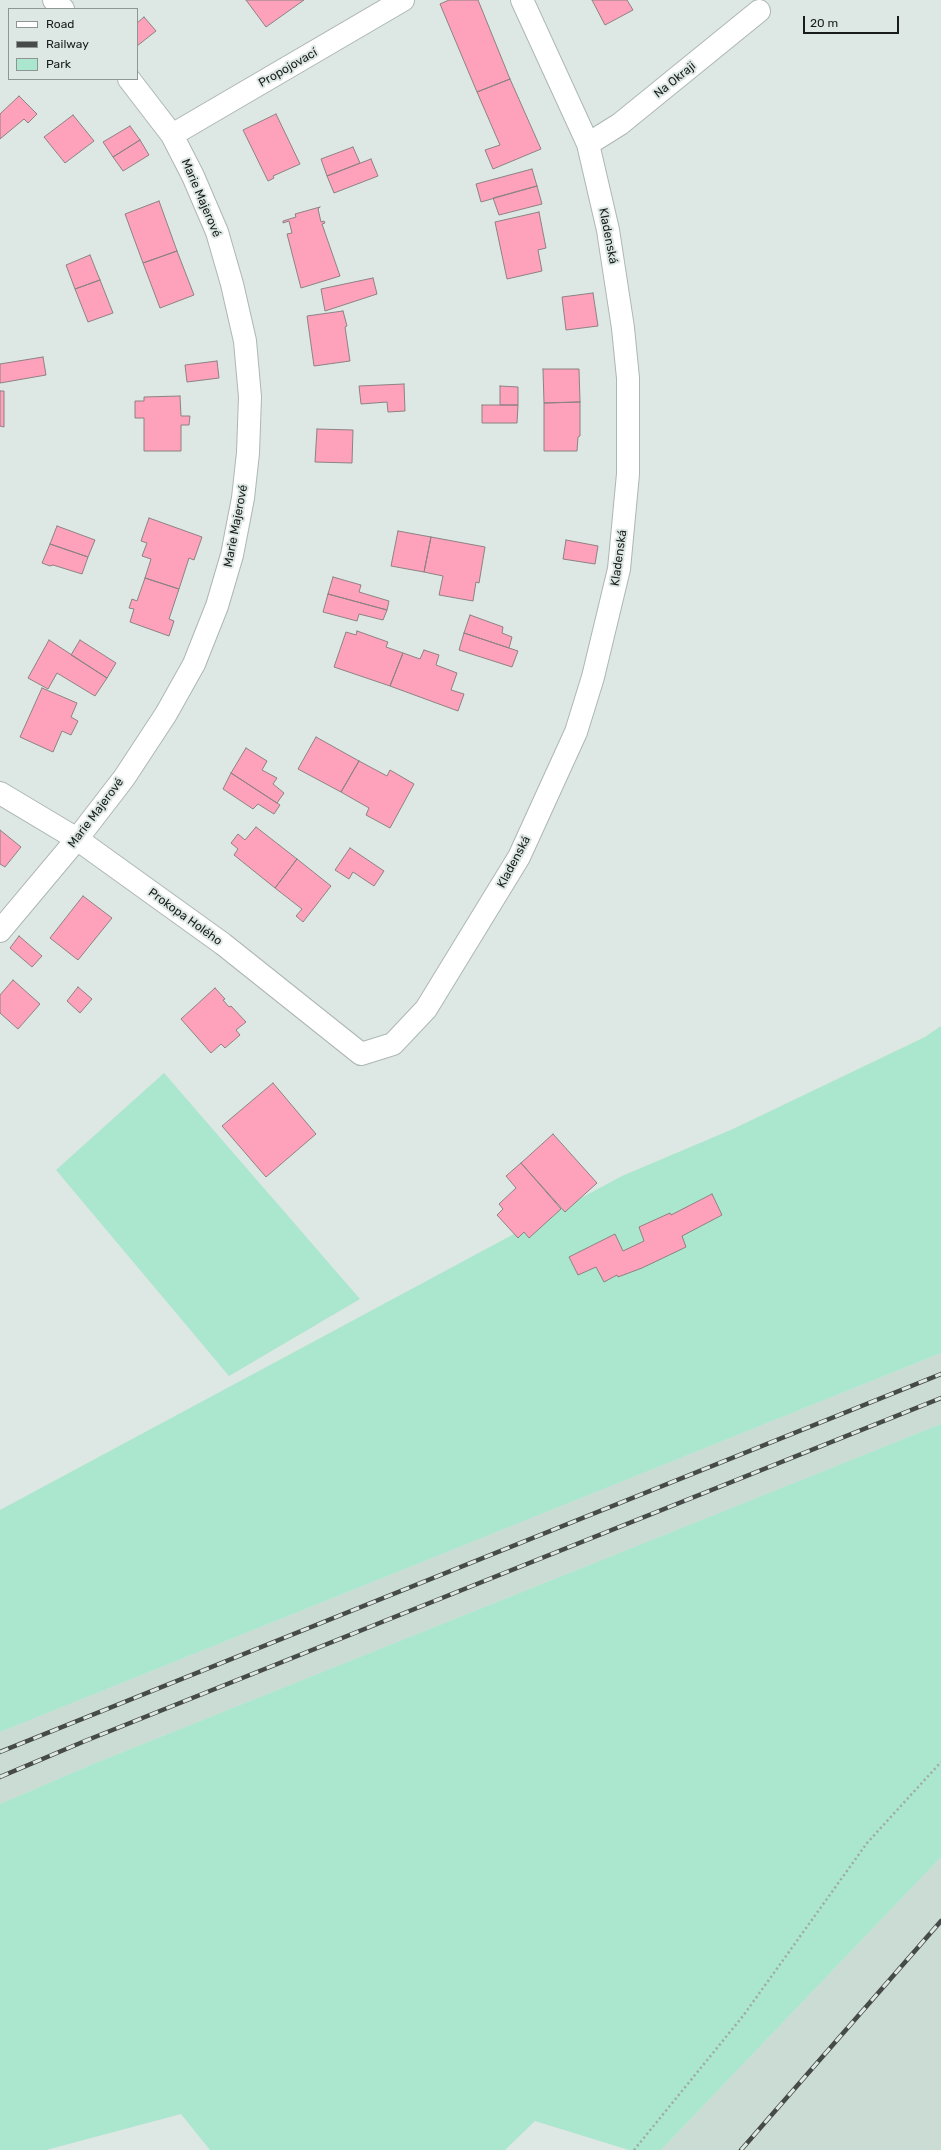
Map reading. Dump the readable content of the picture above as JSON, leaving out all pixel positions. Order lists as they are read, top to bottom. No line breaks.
{"streets":{"street":["Propojovací","Na Okraji","Marie Majerové","Kladenská","Prokopa Holého"]},"crossings":[["Propojovací","Marie Majerové"],["Na Okraji","Kladenská"],["Marie Majerové","Prokopa Holého"],["Kladenská","Prokopa Holého"]],"legend":["Road","Railway","Park"],"scale_bar":"20 m"}
